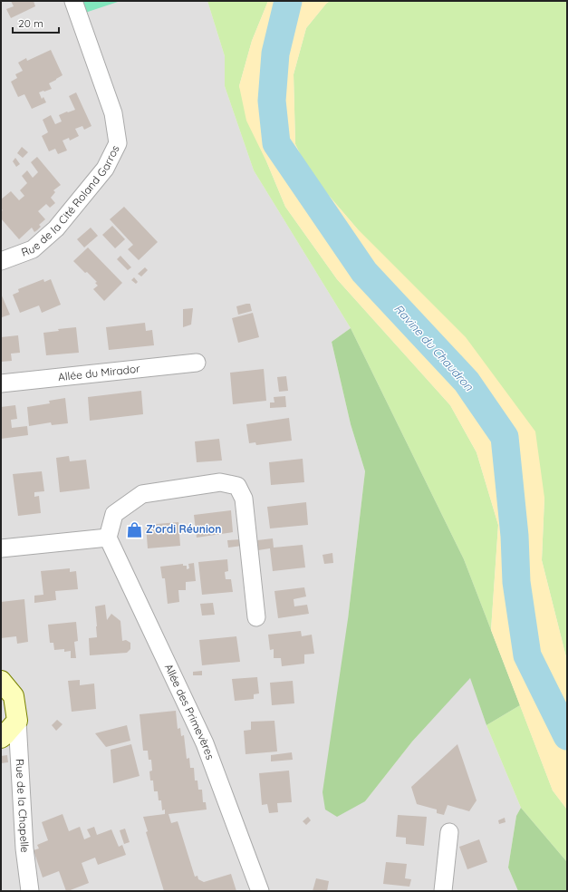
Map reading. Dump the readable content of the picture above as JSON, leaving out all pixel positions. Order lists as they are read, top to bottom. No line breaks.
{"streets":{"street":["Rue de la Cité Roland Garros","Allée du Mirador","Allée des Primevères","Rue de la Chapelle"]},"water":["Ravine du Chaudron"],"places":{"shop":["Z'ordi Réunion"]},"scale_bar":"20 m"}
